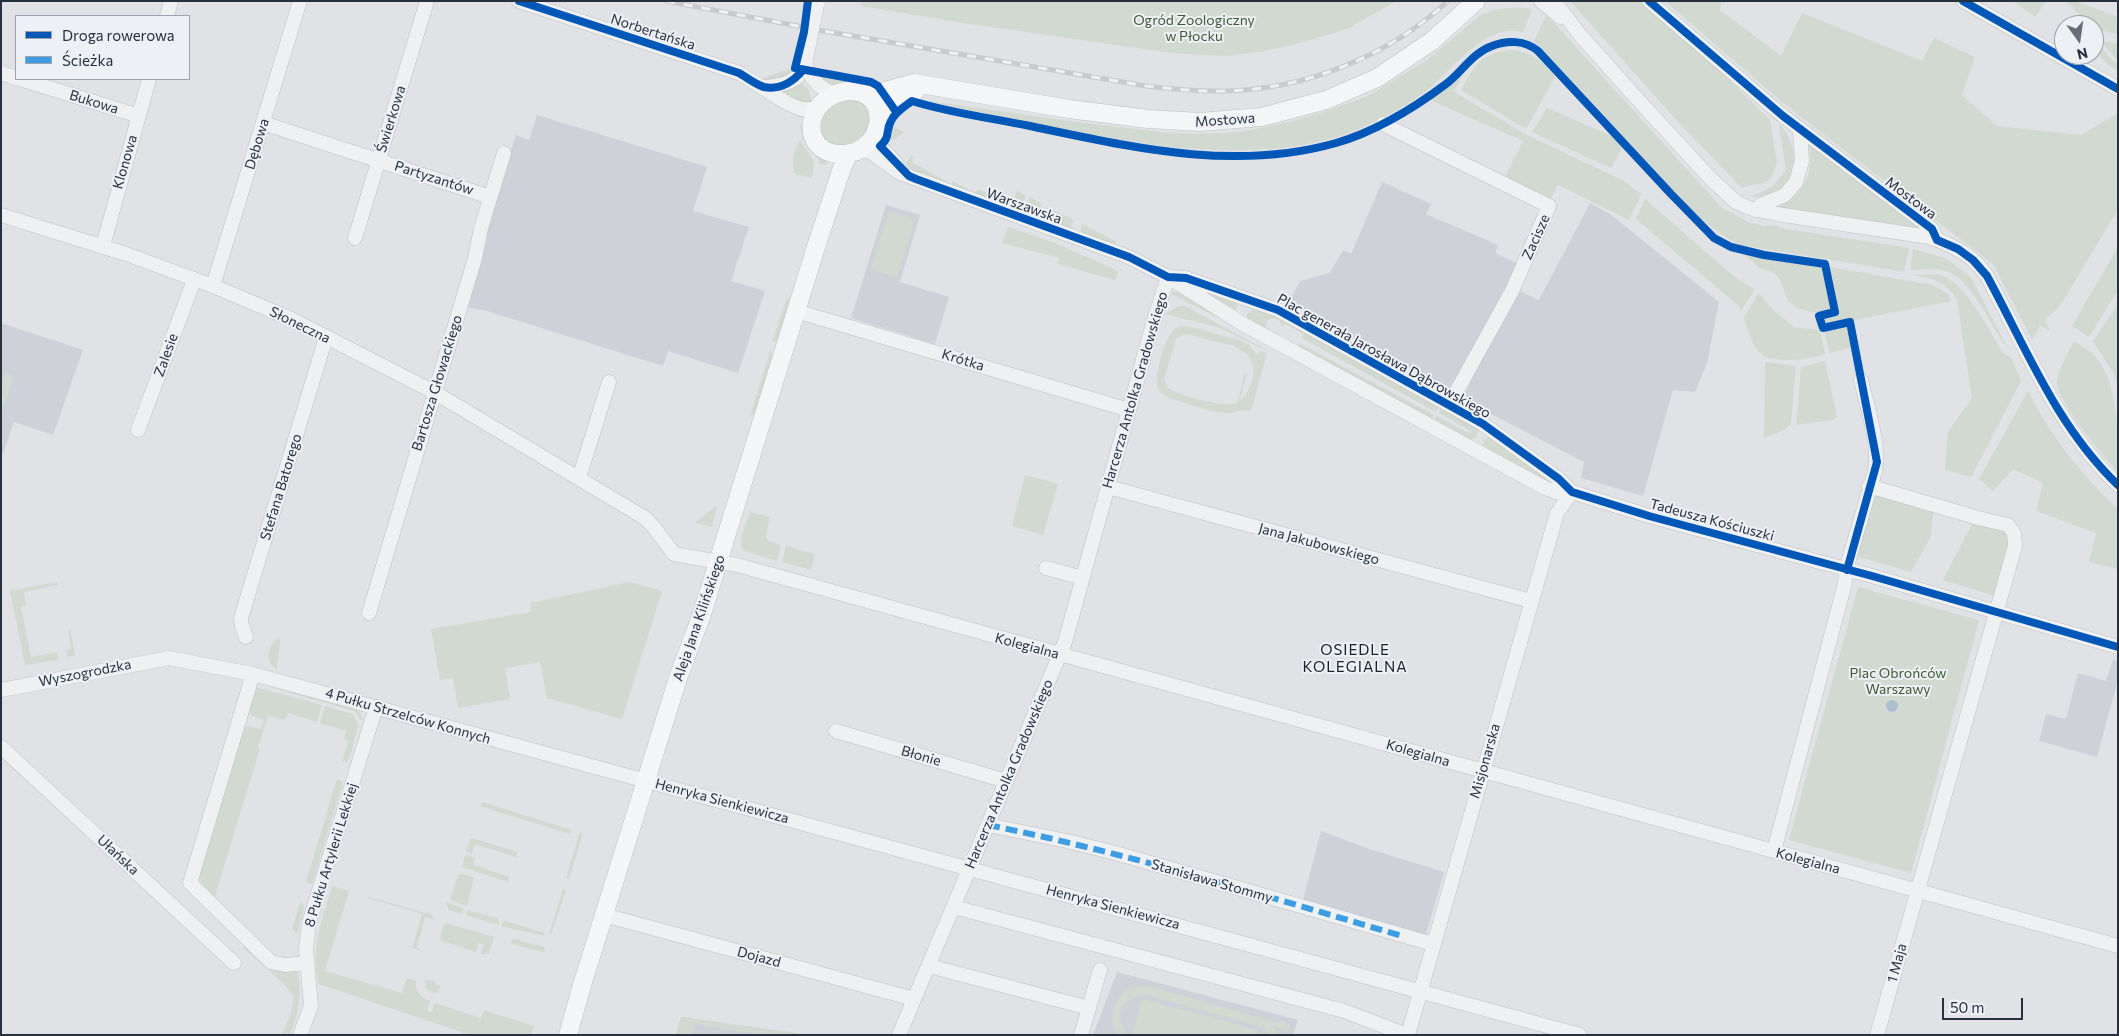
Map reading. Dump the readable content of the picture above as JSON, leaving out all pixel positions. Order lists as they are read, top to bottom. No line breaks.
{"streets":{"main road":["Mostowa","Aleja Jana Kilińskiego"],"street":["Norbertańska","Bukowa","Świerkowa","Dębowa","Klonowa","Partyzantów","Warszawska","Zacisze","Słoneczna","Zalesie","Plac generała Jarosława Dąbrowskiego","Krótka","Bartosza Głowackiego","Harcerza Antolka Gradowskiego","Stefana Batorego","Tadeusza Kościuszki","Jana Jakubowskiego","Kolegialna","Wyszogrodzka","4 Pułku Strzelców Konnych","Błonie","Misjonarska","Henryka Sienkiewicza","Ułańska","8 Pułku Artylerii Lekkiej","Stanisława Stommy","Dojazd","1 Maja"]},"crossings":[["Bukowa","Klonowa"],["Świerkowa","Partyzantów"],["Mostowa","Warszawska"],["Mostowa","Aleja Jana Kilińskiego"],["Dębowa","Partyzantów"],["Dębowa","Słoneczna"],["Klonowa","Słoneczna"],["Partyzantów","Bartosza Głowackiego"],["Warszawska","Plac generała Jarosława Dąbrowskiego"],["Warszawska","Harcerza Antolka Gradowskiego"],["Warszawska","Aleja Jana Kilińskiego"],["Zacisze","Plac generała Jarosława Dąbrowskiego"],["Słoneczna","Zalesie"],["Słoneczna","Bartosza Głowackiego"],["Słoneczna","Stefana Batorego"],["Słoneczna","Aleja Jana Kilińskiego"],["Słoneczna","Kolegialna"],["Plac generała Jarosława Dąbrowskiego","Harcerza Antolka Gradowskiego"],["Plac generała Jarosława Dąbrowskiego","Tadeusza Kościuszki"],["Plac generała Jarosława Dąbrowskiego","Misjonarska"],["Krótka","Harcerza Antolka Gradowskiego"],["Krótka","Aleja Jana Kilińskiego"],["Harcerza Antolka Gradowskiego","Jana Jakubowskiego"],["Harcerza Antolka Gradowskiego","Kolegialna"],["Harcerza Antolka Gradowskiego","Błonie"],["Harcerza Antolka Gradowskiego","Henryka Sienkiewicza"],["Harcerza Antolka Gradowskiego","Stanisława Stommy"],["Harcerza Antolka Gradowskiego","Dojazd"],["Tadeusza Kościuszki","Misjonarska"],["Jana Jakubowskiego","Misjonarska"],["Aleja Jana Kilińskiego","Kolegialna"],["Aleja Jana Kilińskiego","4 Pułku Strzelców Konnych"],["Aleja Jana Kilińskiego","Henryka Sienkiewicza"],["Aleja Jana Kilińskiego","Dojazd"],["Kolegialna","Misjonarska"],["Kolegialna","1 Maja"],["Wyszogrodzka","4 Pułku Strzelców Konnych"],["4 Pułku Strzelców Konnych","Henryka Sienkiewicza"],["4 Pułku Strzelców Konnych","8 Pułku Artylerii Lekkiej"],["Misjonarska","Henryka Sienkiewicza"],["Misjonarska","Stanisława Stommy"]],"districts":["OSIEDLE KOLEGIALNA"],"parks":["Ogród Zoologiczny w Płocku","Plac Obrońców Warszawy"],"legend":["Droga rowerowa","Ścieżka"],"scale_bar":"50 m","north":"bottom"}
